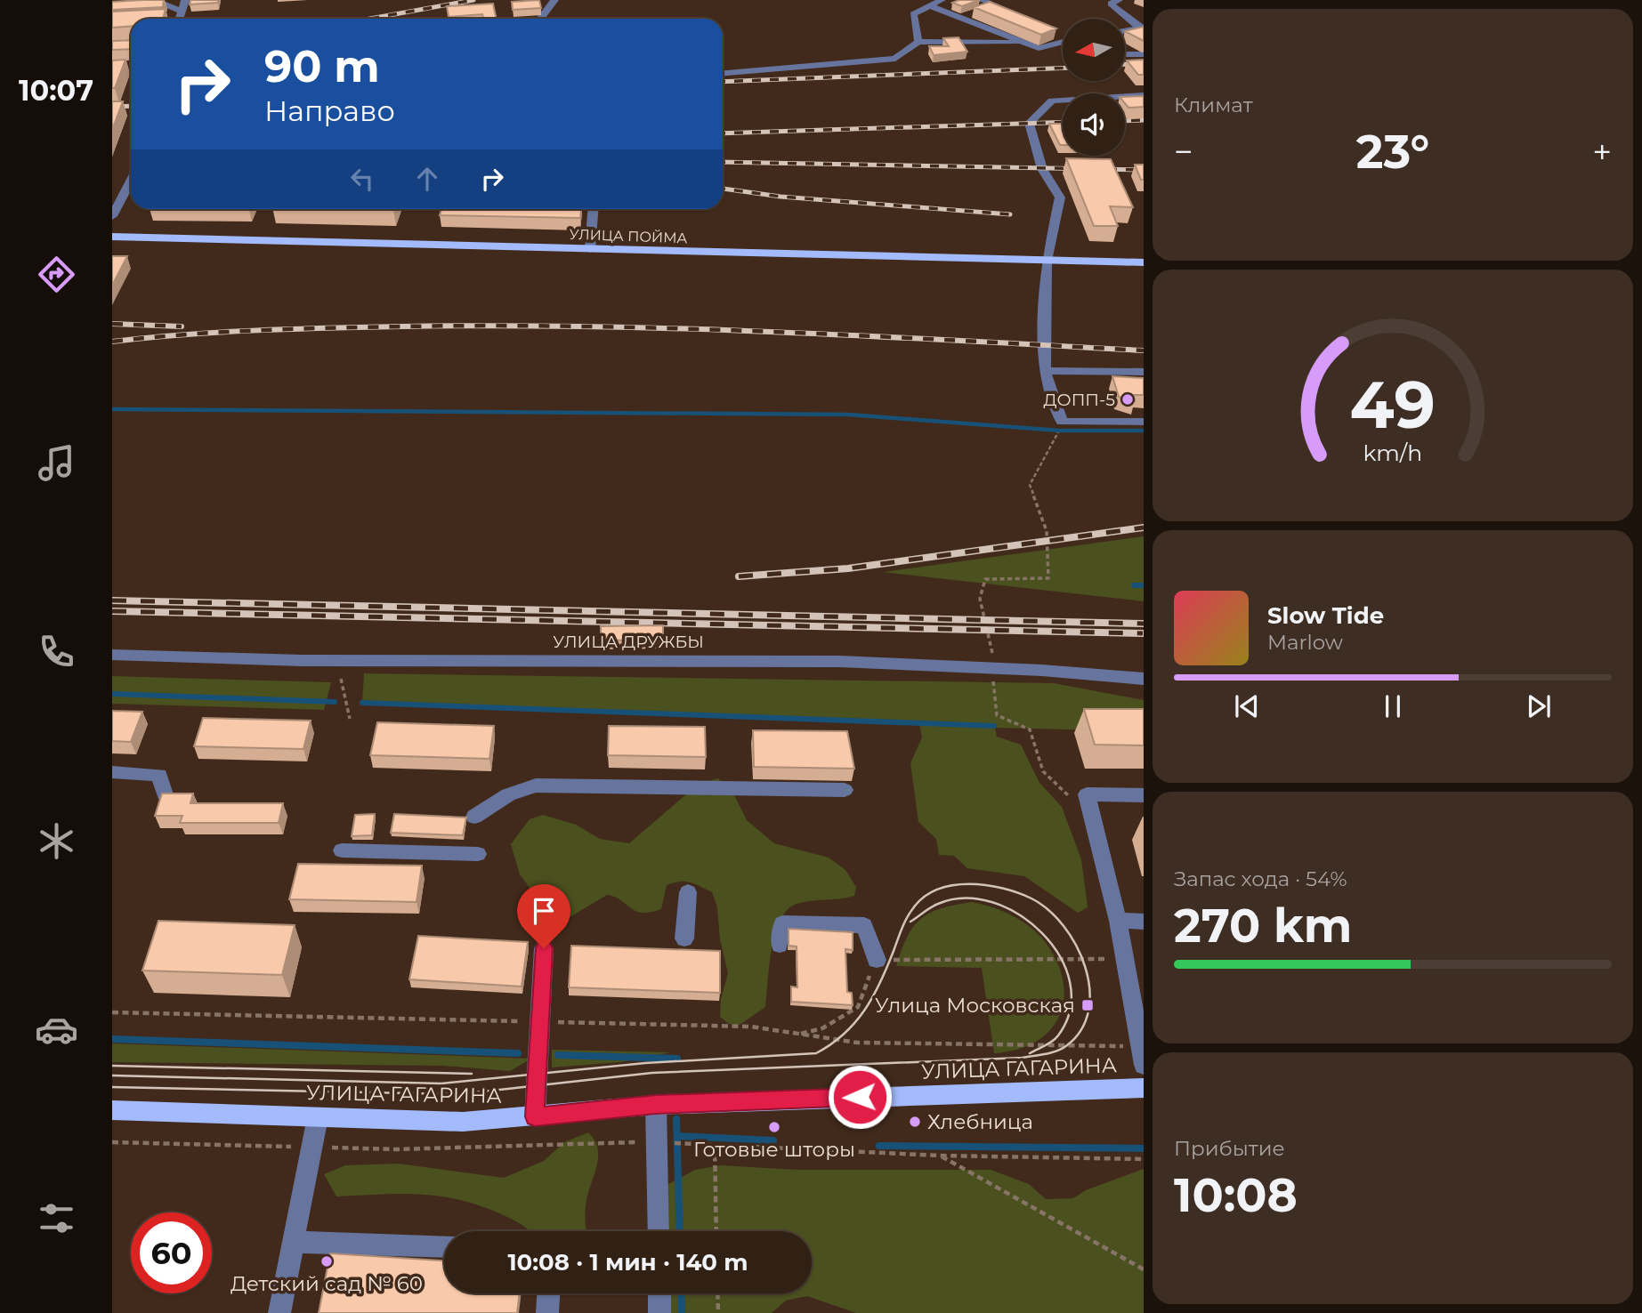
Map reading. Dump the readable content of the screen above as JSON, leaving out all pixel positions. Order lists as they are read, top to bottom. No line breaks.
{"streets":{"main road":["УЛИЦА ПОЙМА","УЛИЦА ГАГАРИНА"],"street":["УЛИЦА ДРУЖБЫ"]},"places":{"other":["ДОПП-5","Хлебница","Готовые шторы","Детский сад № 60"],"transit":["Улица Московская"]},"north":"left","page":{"tabs":"10:07","tile":["Климат",["Запас хода · 54%","270 km"],["Прибытие","10:08"]],"turn":["90 m","Направо"],"heat":["−","23°","+"],"song":["Slow Tide","Marlow"],"limit":"60","trip":"10:08 · 1 мин · 140 m","gauge":["49","km/h"]}}
